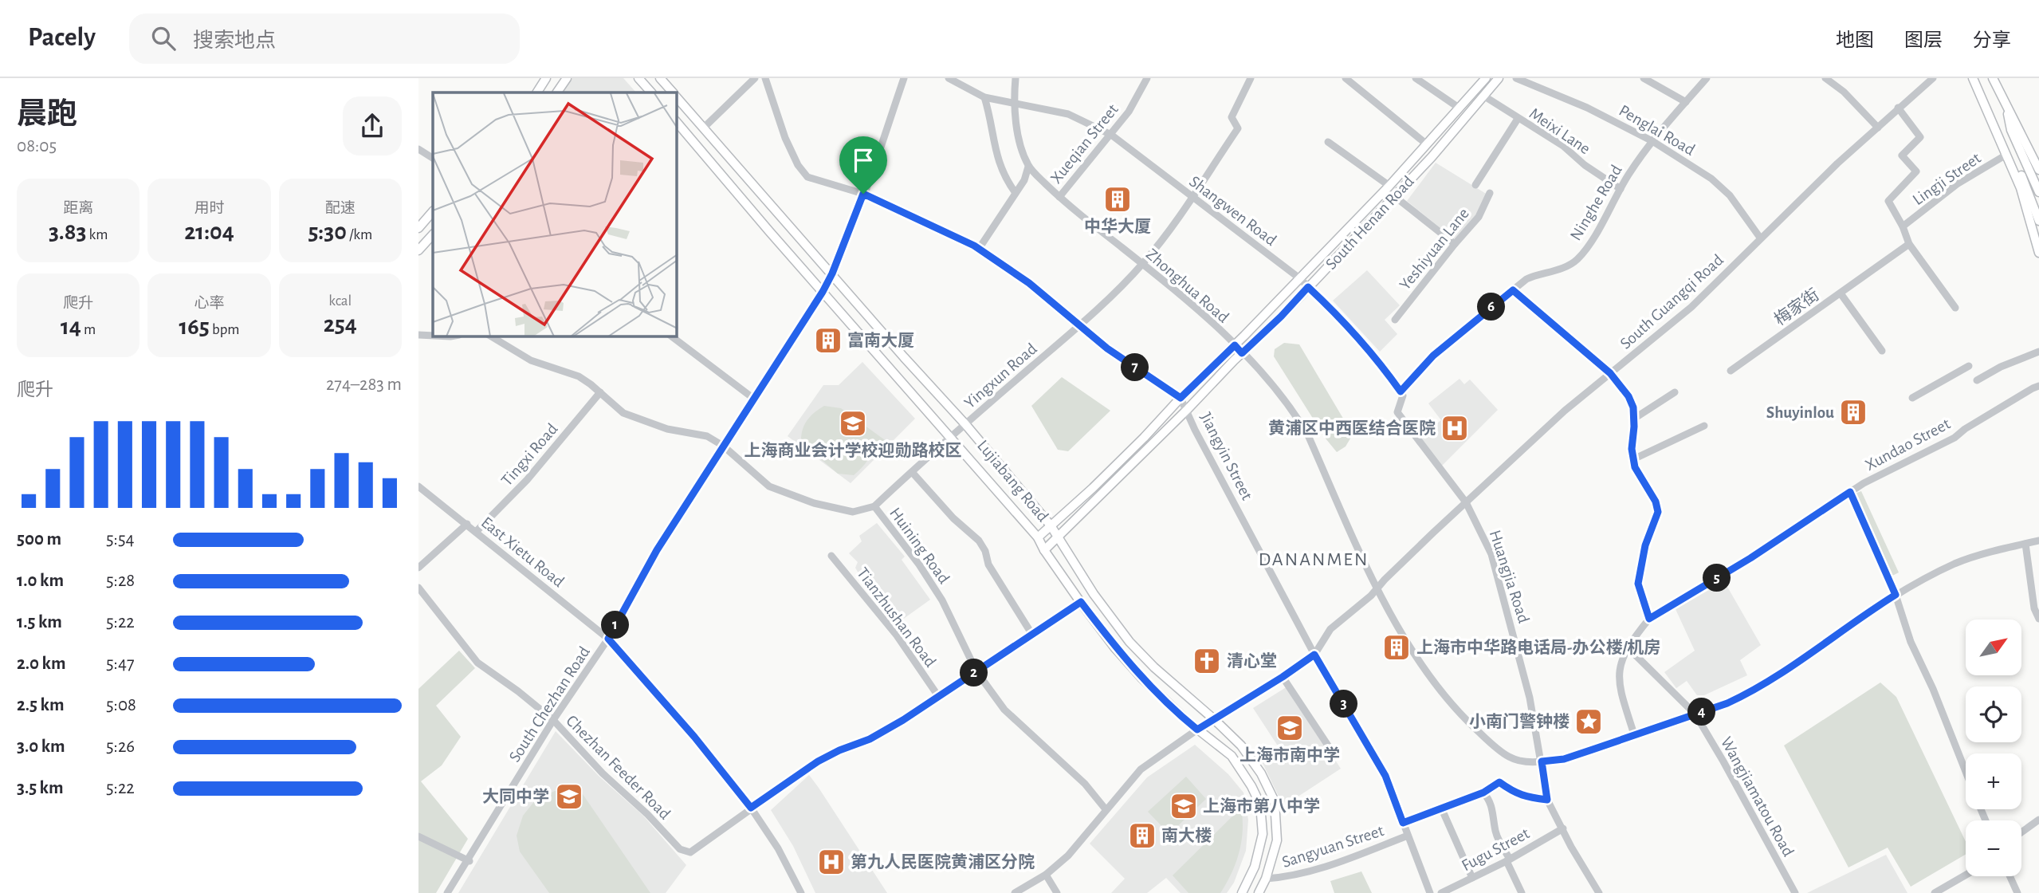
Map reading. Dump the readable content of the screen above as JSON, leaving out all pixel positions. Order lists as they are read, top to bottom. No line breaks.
{"streets":{"main road":["South Henan Road","Lujiabang Road"],"street":["Penglai Road","Meixi Lane","Xueqian Street","Lingji Street","Ninghe Road","Shangwen Road","Yeshiyuan Lane","Zhonghua Road","South Guangqi Road","梅家街","Yingxun Road","Xundao Street","Tingxi Road","Jiangyin Street","Huining Road","East Xietu Road","Huangjia Road","Tianzhushan Road","South Chezhan Road","Chezhan Feeder Road","Wangjiamatou Road","Sangyuan Street","Fugu Street"]},"crossings":[["Penglai Road","Ninghe Road"],["Penglai Road","South Guangqi Road"],["Meixi Lane","Ninghe Road"],["Meixi Lane","South Henan Road"],["Xueqian Street","Shangwen Road"],["Xueqian Street","Zhonghua Road"],["Ninghe Road","Shangwen Road"],["Ninghe Road","Huangjia Road"],["Shangwen Road","South Henan Road"],["Shangwen Road","Zhonghua Road"],["Shangwen Road","Yingxun Road"],["Shangwen Road","Huangjia Road"],["South Henan Road","Zhonghua Road"],["South Henan Road","Jiangyin Street"],["South Henan Road","Lujiabang Road"],["Zhonghua Road","South Guangqi Road"],["Zhonghua Road","Yingxun Road"],["Zhonghua Road","Huangjia Road"],["Zhonghua Road","Wangjiamatou Road"],["South Guangqi Road","Jiangyin Street"],["South Guangqi Road","Huangjia Road"],["Yingxun Road","Jiangyin Street"],["Yingxun Road","Lujiabang Road"],["Yingxun Road","Huining Road"],["Tingxi Road","Huining Road"],["Tingxi Road","East Xietu Road"],["Jiangyin Street","South Chezhan Road"],["Jiangyin Street","Sangyuan Street"],["Lujiabang Road","South Chezhan Road"],["Lujiabang Road","Sangyuan Street"],["Huining Road","South Chezhan Road"],["East Xietu Road","South Chezhan Road"],["East Xietu Road","Chezhan Feeder Road"],["South Chezhan Road","Chezhan Feeder Road"]],"districts":["DANANMEN"],"places":{"building":["中华大厦","富南大厦","Shuyinlou","上海市中华路电话局-办公楼/机房","南大楼"],"school or university":["上海商业会计学校迎勋路校区","上海市南中学","大同中学","上海市第八中学"],"hospital":["黄浦区中西医结合医院","第九人民医院黄浦区分院"],"church":["清心堂"],"place":["小南门警钟楼"]},"north":"top right","page":{"header":"Pacely","search":"搜索地点","nav":["地图","图层","分享"],"heading":["晨跑","08:05"],"stats":[["距离","3.83 km"],["用时","21:04"],["配速","5:30 /km"],["爬升","14 m"],["心率","165 bpm"],["kcal","254"]],"pins":["6","7","5","1","2","3","4"],"chart":["爬升","274–283 m"],"list":[{"name":"500 m","note":"5:54"},{"name":"1.0 km","note":"5:28"},{"name":"1.5 km","note":"5:22"},{"name":"2.0 km","note":"5:47"},{"name":"2.5 km","note":"5:08"},{"name":"3.0 km","note":"5:26"},{"name":"3.5 km","note":"5:22"}],"map_buttons":["+","−"]}}
